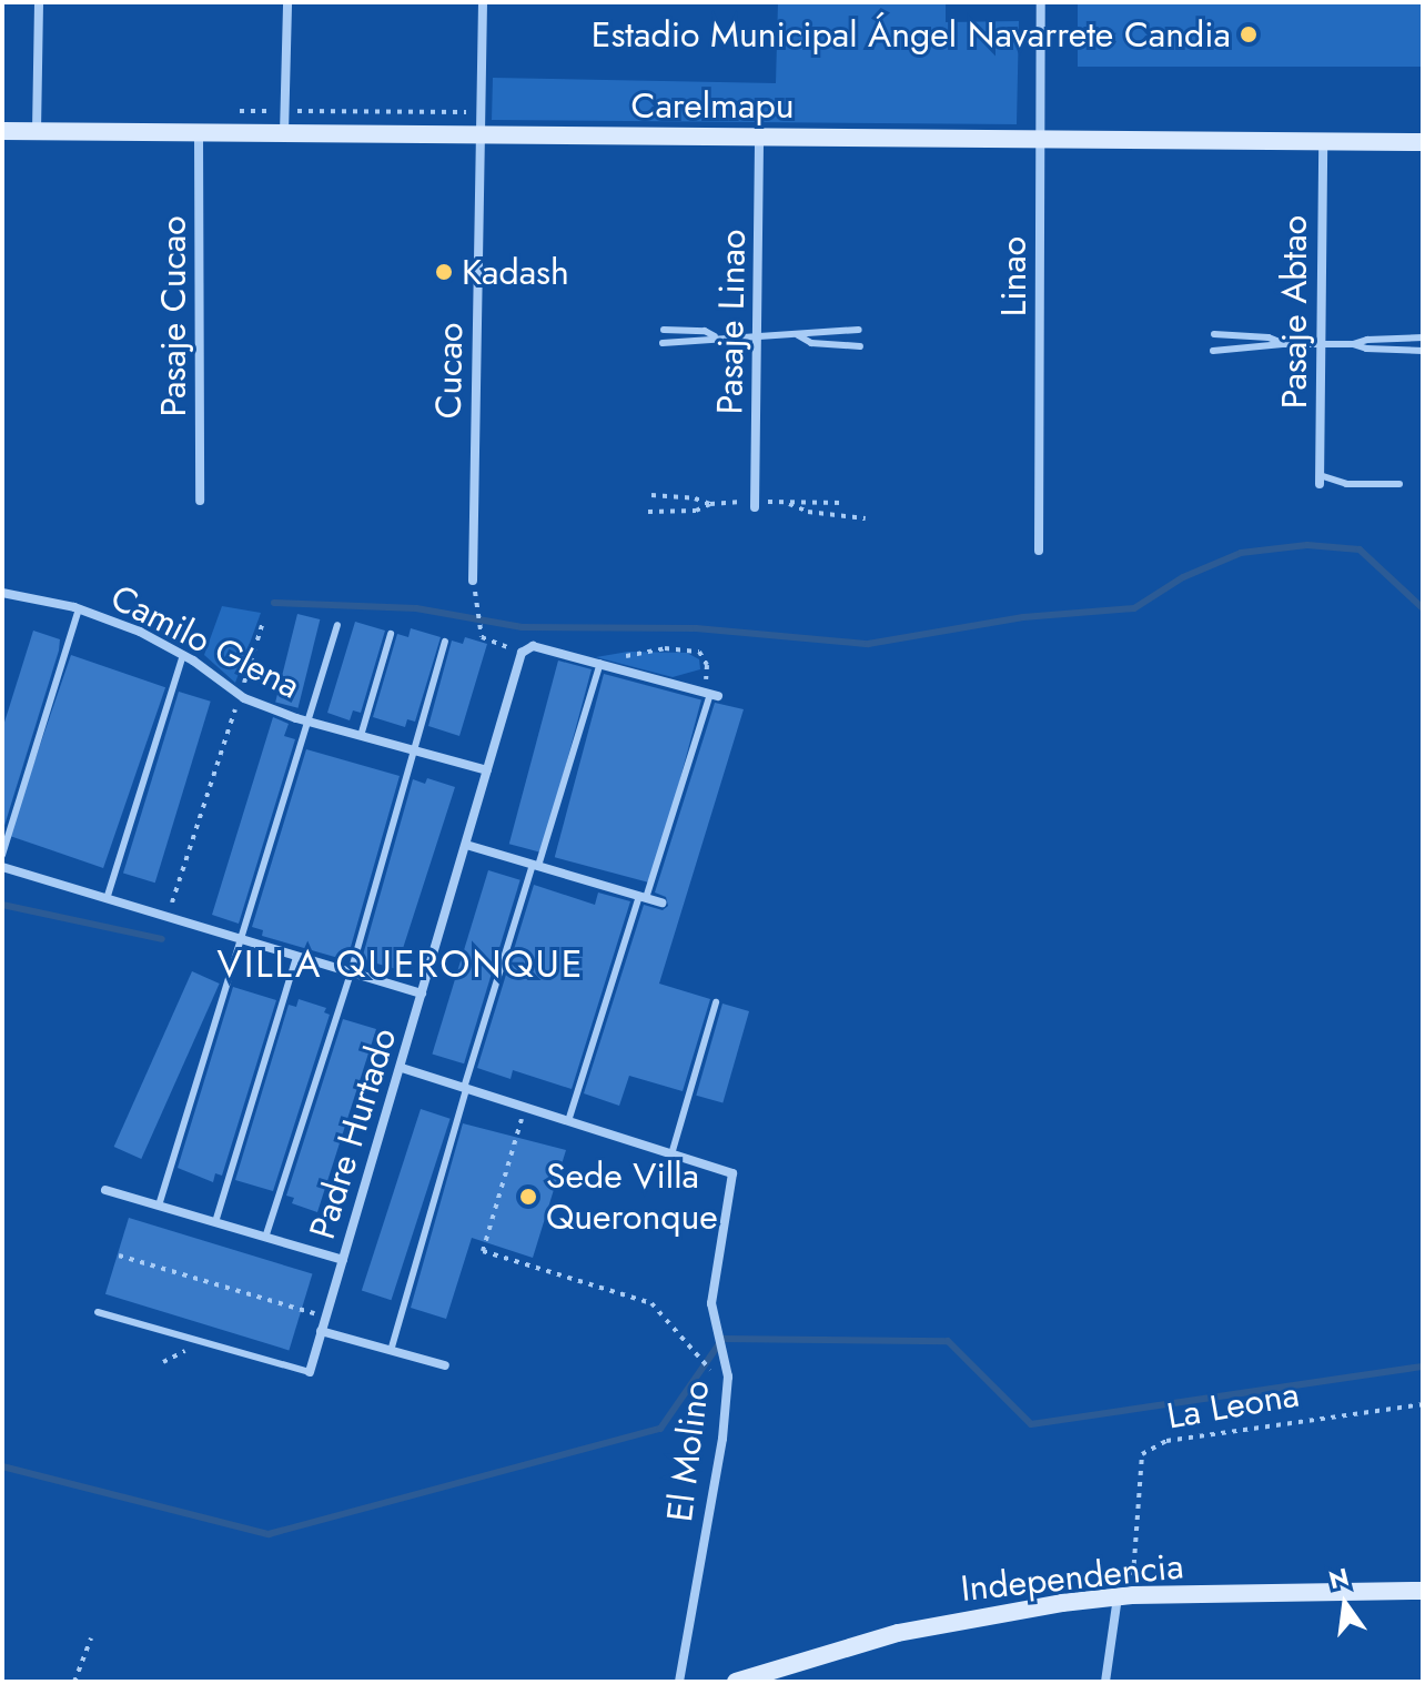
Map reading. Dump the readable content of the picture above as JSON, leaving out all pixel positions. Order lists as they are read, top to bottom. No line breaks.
{"streets":{"street":["Carelmapu","Linao","Pasaje Abtao","Pasaje Cucao","Pasaje Linao","Cucao","Camilo Glena","Padre Hurtado","El Molino","Independencia"],"path":["La Leona"]},"crossings":[["Carelmapu","Linao"],["Carelmapu","Pasaje Abtao"],["Carelmapu","Pasaje Cucao"],["Carelmapu","Pasaje Linao"],["Carelmapu","Cucao"],["Camilo Glena","Padre Hurtado"],["La Leona","Independencia"]],"districts":["VILLA QUERONQUE"],"places":["Estadio Municipal Ángel Navarrete Candia","Kadash","Sede Villa Queronque"],"north":"top"}
